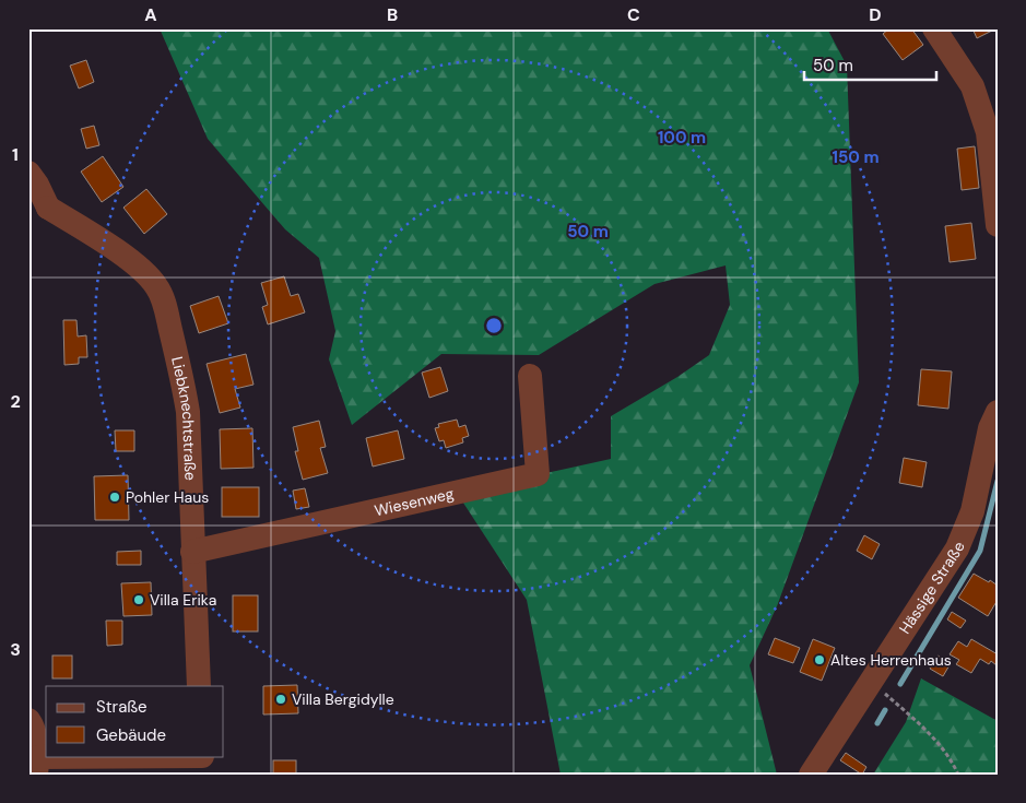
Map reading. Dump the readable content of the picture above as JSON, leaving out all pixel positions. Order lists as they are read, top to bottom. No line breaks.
{"streets":{"street":["Liebknechtstraße","Wiesenweg","Hässige Straße"]},"crossings":[["Liebknechtstraße","Wiesenweg"]],"places":["Pohler Haus","Villa Erika","Altes Herrenhaus","Villa Bergidylle"],"legend":["Straße","Gebäude"],"scale_bar":"50 m","grid":{"columns":["A","B","C","D"],"rows":["1","2","3"]},"rings":["100 m","150 m","50 m"]}
